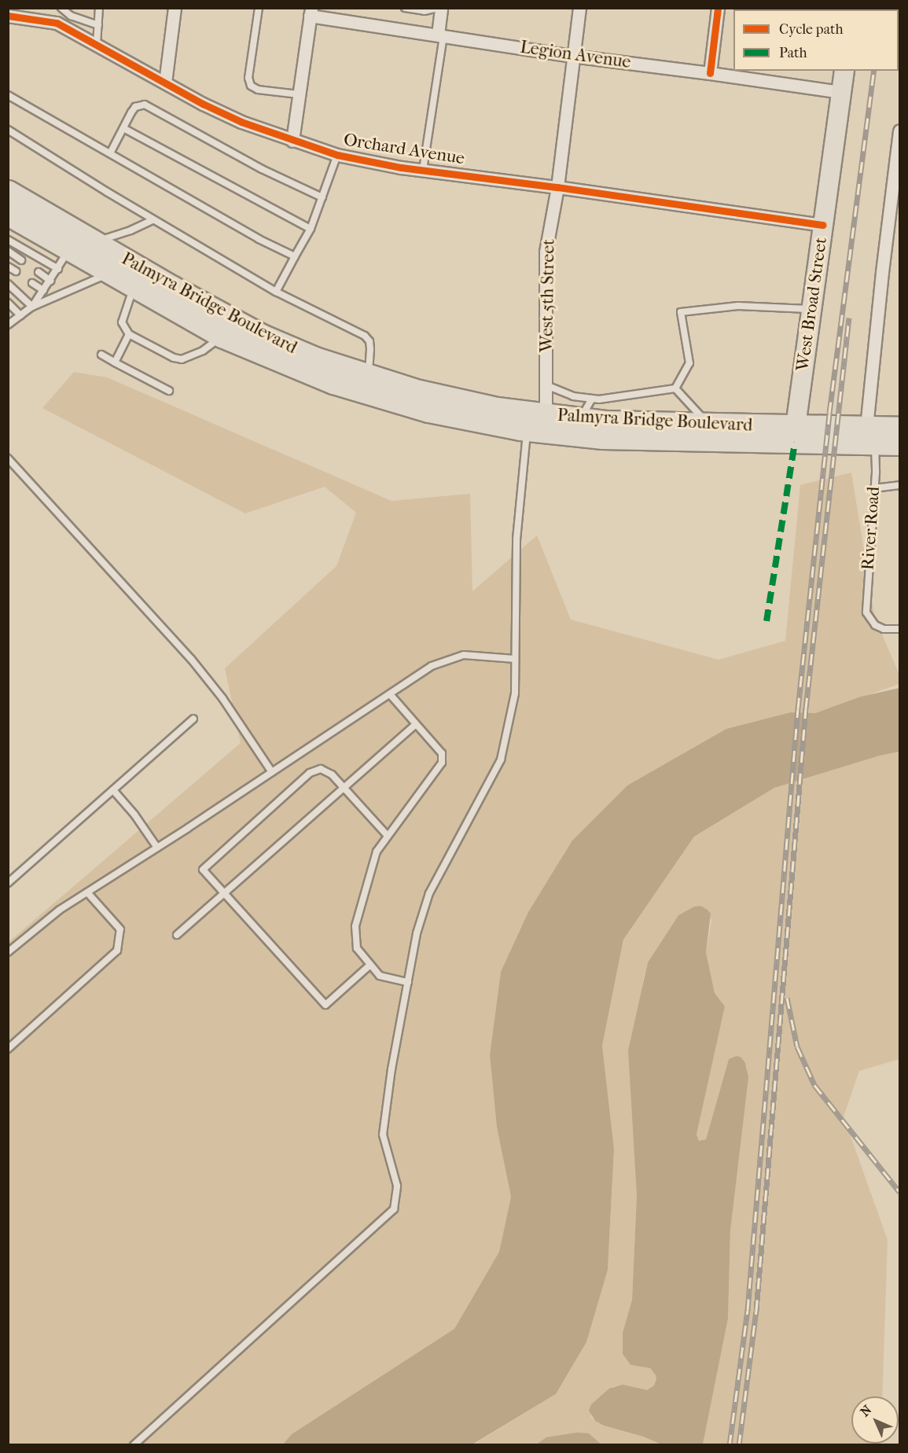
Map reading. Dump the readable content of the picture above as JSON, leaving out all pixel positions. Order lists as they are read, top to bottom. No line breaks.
{"streets":{"highway":["Palmyra Bridge Boulevard"],"main road":["West Broad Street"],"street":["Legion Avenue","Orchard Avenue","West 5th Street"],"lane":["River Road"]},"crossings":[["Legion Avenue","West 5th Street"],["Legion Avenue","West Broad Street"],["Orchard Avenue","West 5th Street"],["Orchard Avenue","West Broad Street"],["West 5th Street","Palmyra Bridge Boulevard"],["Palmyra Bridge Boulevard","West Broad Street"],["Palmyra Bridge Boulevard","River Road"]],"legend":["Cycle path","Path"],"north":"top left"}
